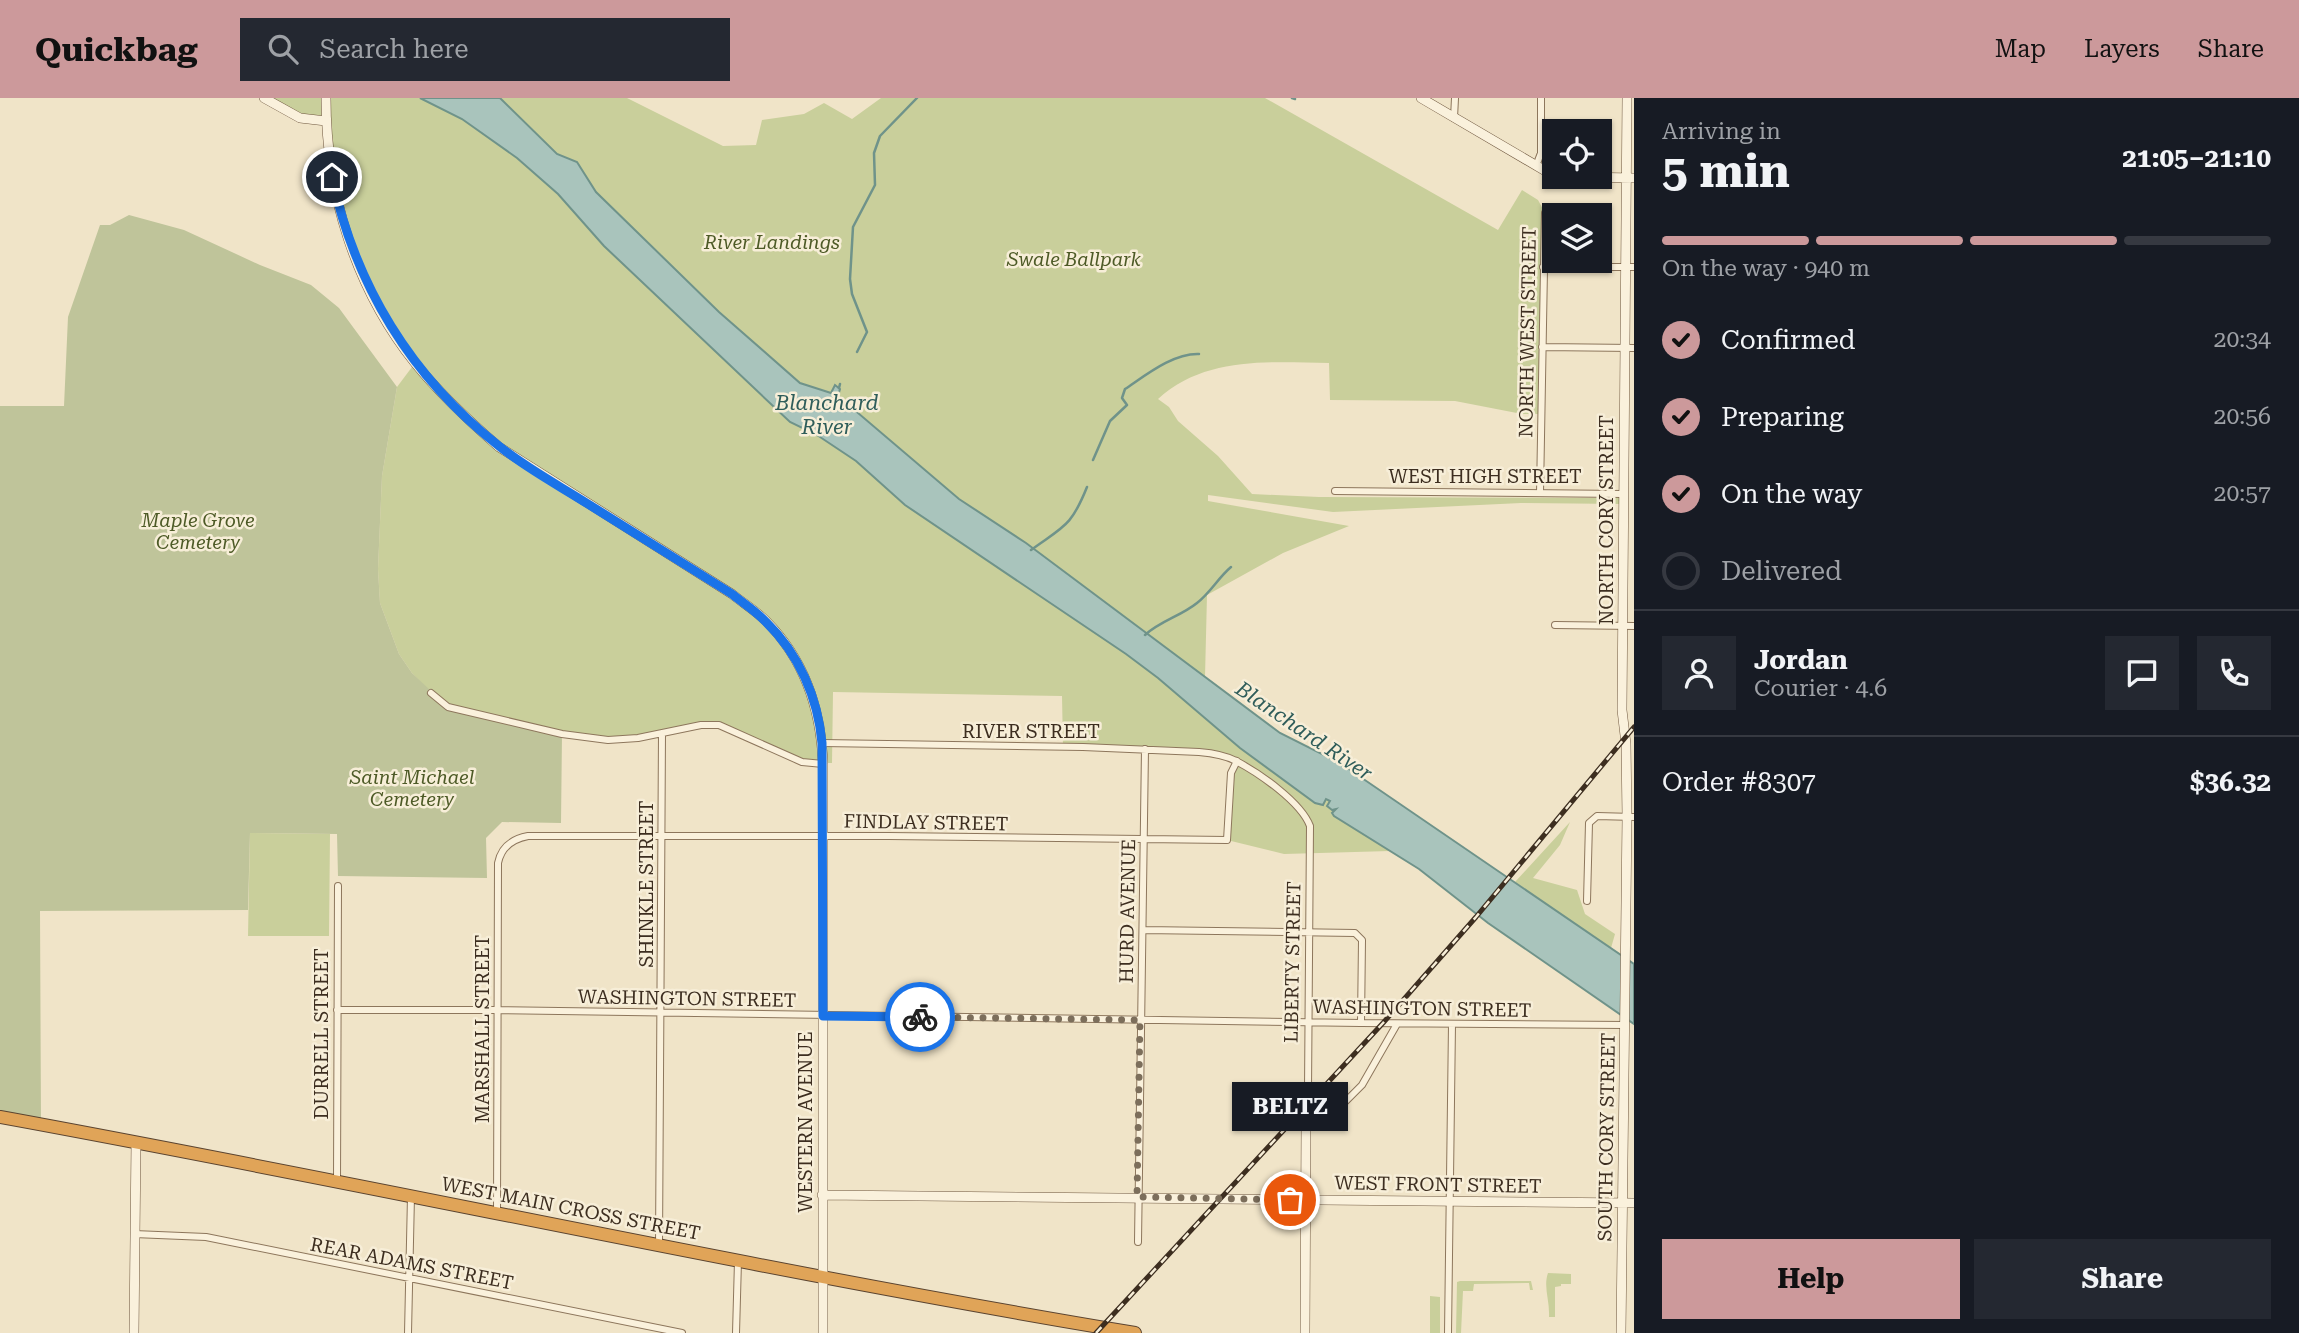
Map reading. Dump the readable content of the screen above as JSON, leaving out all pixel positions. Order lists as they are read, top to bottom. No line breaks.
{"streets":{"highway":["WEST MAIN CROSS STREET"],"street":["NORTH WEST STREET","WEST HIGH STREET","NORTH CORY STREET","RIVER STREET","FINDLAY STREET","SHINKLE STREET","HURD AVENUE","LIBERTY STREET","WASHINGTON STREET","MARSHALL STREET","DURRELL STREET","WESTERN AVENUE","SOUTH CORY STREET","WEST FRONT STREET","REAR ADAMS STREET"]},"crossings":[["NORTH WEST STREET","WEST HIGH STREET"],["WEST HIGH STREET","NORTH CORY STREET"],["NORTH CORY STREET","SOUTH CORY STREET"],["RIVER STREET","FINDLAY STREET"],["RIVER STREET","HURD AVENUE"],["RIVER STREET","LIBERTY STREET"],["RIVER STREET","WESTERN AVENUE"],["FINDLAY STREET","SHINKLE STREET"],["FINDLAY STREET","HURD AVENUE"],["FINDLAY STREET","LIBERTY STREET"],["FINDLAY STREET","MARSHALL STREET"],["FINDLAY STREET","WESTERN AVENUE"],["SHINKLE STREET","WASHINGTON STREET"],["SHINKLE STREET","WEST MAIN CROSS STREET"],["HURD AVENUE","WASHINGTON STREET"],["HURD AVENUE","WEST FRONT STREET"],["LIBERTY STREET","WASHINGTON STREET"],["WASHINGTON STREET","MARSHALL STREET"],["WASHINGTON STREET","DURRELL STREET"],["WASHINGTON STREET","WESTERN AVENUE"],["WASHINGTON STREET","SOUTH CORY STREET"],["MARSHALL STREET","WEST MAIN CROSS STREET"],["DURRELL STREET","WEST MAIN CROSS STREET"],["WESTERN AVENUE","WEST FRONT STREET"],["WESTERN AVENUE","WEST MAIN CROSS STREET"],["SOUTH CORY STREET","WEST FRONT STREET"]],"water":["Blanchard River"],"parks":["River Landings","Swale Ballpark","Maple Grove Cemetery","Saint Michael Cemetery"],"places":["BELTZ"],"page":{"header":"Quickbag","search":"Search here","nav":["Map","Layers","Share"],"heading":["5 min","Arriving in","21:05–21:10"],"panel":["Jordan","Courier · 4.6","Order #8307","$36.32"],"bar":"On the way · 940 m","list":[["Confirmed","20:34"],["Preparing","20:56"],["On the way","20:57"],"Delivered"],"bubble":"BELTZ","buttons":["Help","Share"]}}
